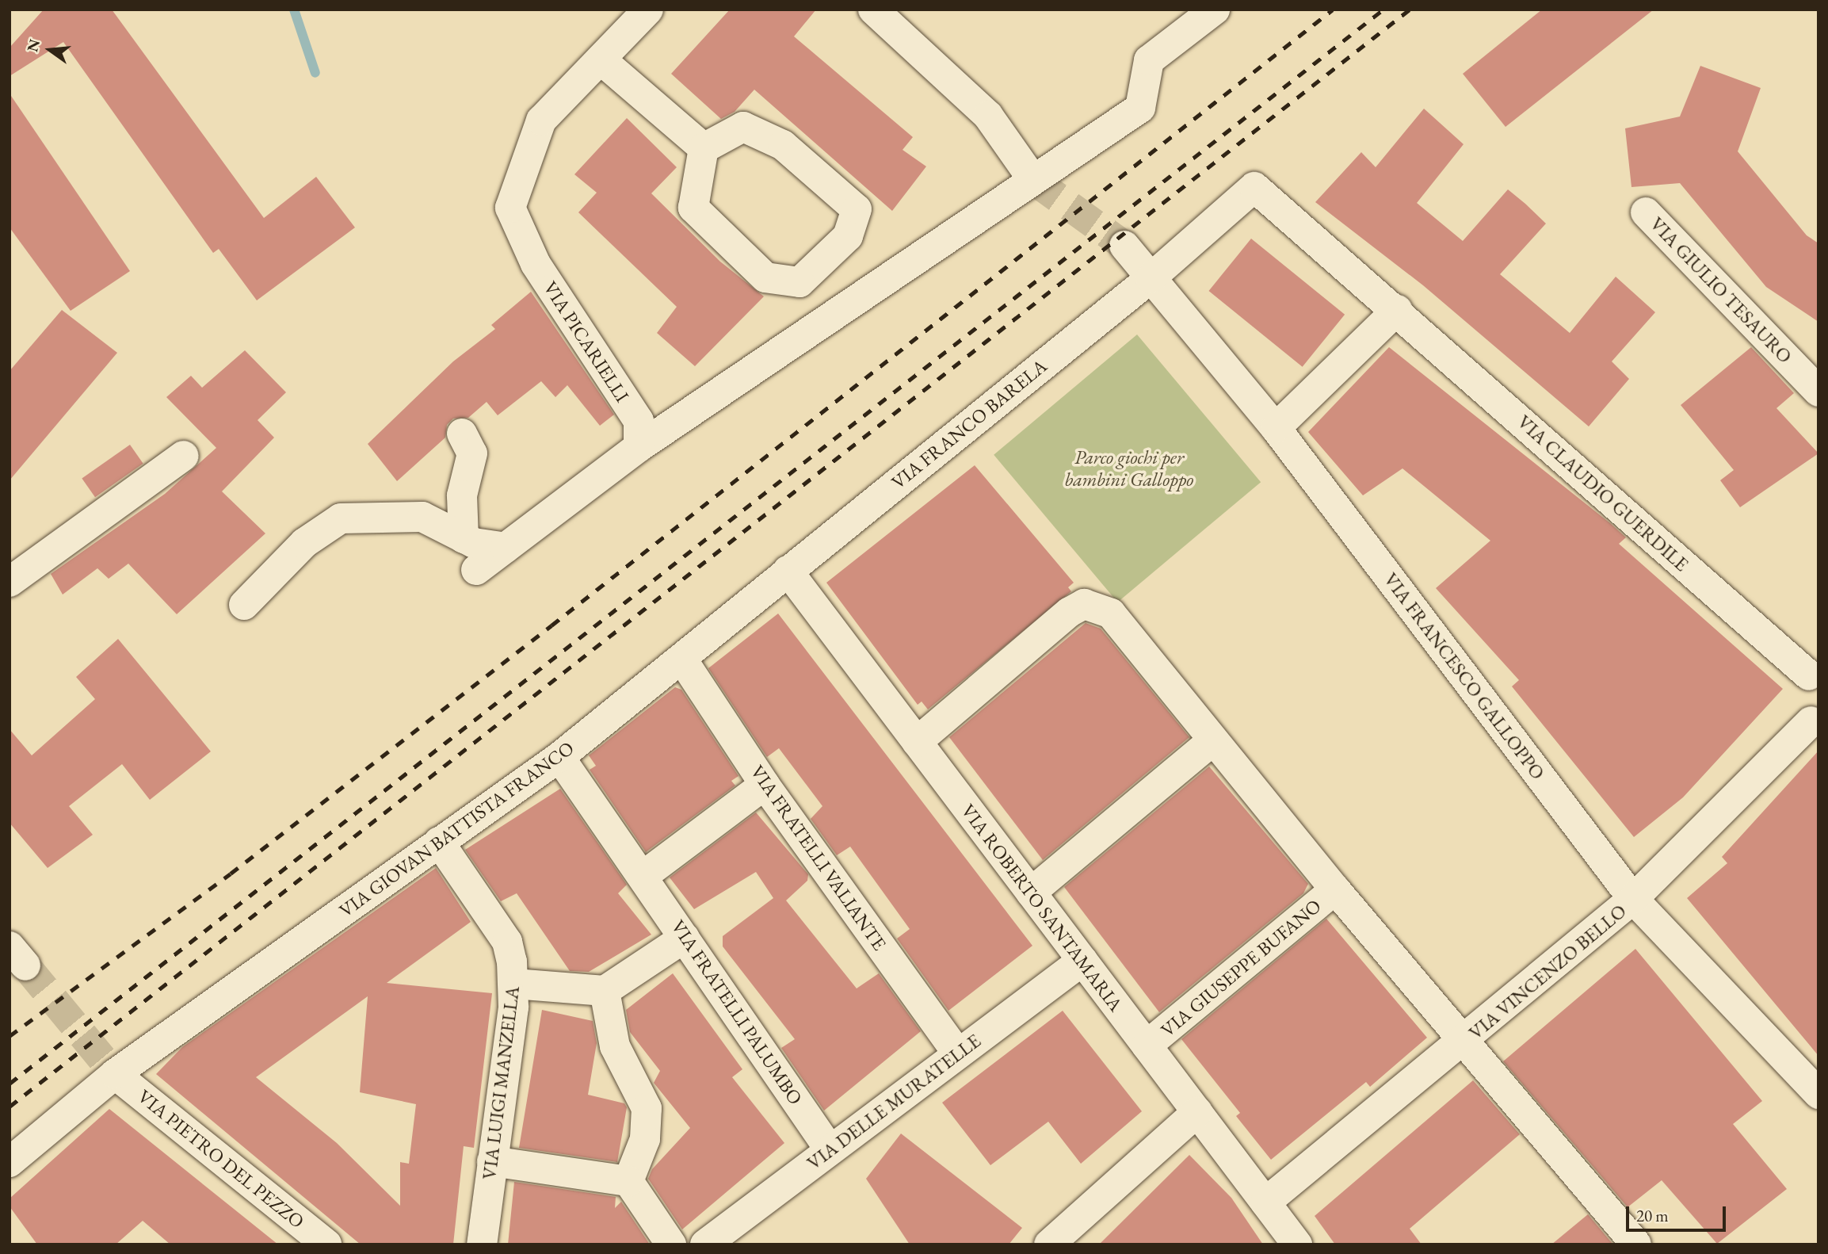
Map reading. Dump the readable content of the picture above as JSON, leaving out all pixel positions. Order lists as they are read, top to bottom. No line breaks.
{"streets":{"street":["VIA GIULIO TESAURO","VIA PICARIELLI","VIA FRANCO BARELA","VIA CLAUDIO GUERDILE","VIA FRANCESCO GALLOPPO","VIA GIOVAN BATTISTA FRANCO","VIA FRATELLI VALIANTE","VIA ROBERTO SANTAMARIA","VIA GIUSEPPE BUFANO","VIA VINCENZO BELLO","VIA FRATELLI PALUMBO","VIA LUIGI MANZELLA","VIA DELLE MURATELLE","VIA PIETRO DEL PEZZO"]},"crossings":[["VIA FRANCO BARELA","VIA CLAUDIO GUERDILE"],["VIA FRANCO BARELA","VIA FRANCESCO GALLOPPO"],["VIA FRANCO BARELA","VIA GIOVAN BATTISTA FRANCO"],["VIA FRANCO BARELA","VIA ROBERTO SANTAMARIA"],["VIA CLAUDIO GUERDILE","VIA FRANCESCO GALLOPPO"],["VIA FRANCESCO GALLOPPO","VIA VINCENZO BELLO"],["VIA GIOVAN BATTISTA FRANCO","VIA FRATELLI VALIANTE"],["VIA GIOVAN BATTISTA FRANCO","VIA ROBERTO SANTAMARIA"],["VIA GIOVAN BATTISTA FRANCO","VIA FRATELLI PALUMBO"],["VIA GIOVAN BATTISTA FRANCO","VIA LUIGI MANZELLA"],["VIA GIOVAN BATTISTA FRANCO","VIA PIETRO DEL PEZZO"],["VIA FRATELLI VALIANTE","VIA DELLE MURATELLE"],["VIA ROBERTO SANTAMARIA","VIA GIUSEPPE BUFANO"],["VIA ROBERTO SANTAMARIA","VIA VINCENZO BELLO"],["VIA ROBERTO SANTAMARIA","VIA DELLE MURATELLE"],["VIA GIUSEPPE BUFANO","VIA VINCENZO BELLO"],["VIA FRATELLI PALUMBO","VIA DELLE MURATELLE"]],"parks":["Parco giochi per bambini Galloppo"],"scale_bar":"20 m","north":"left"}
